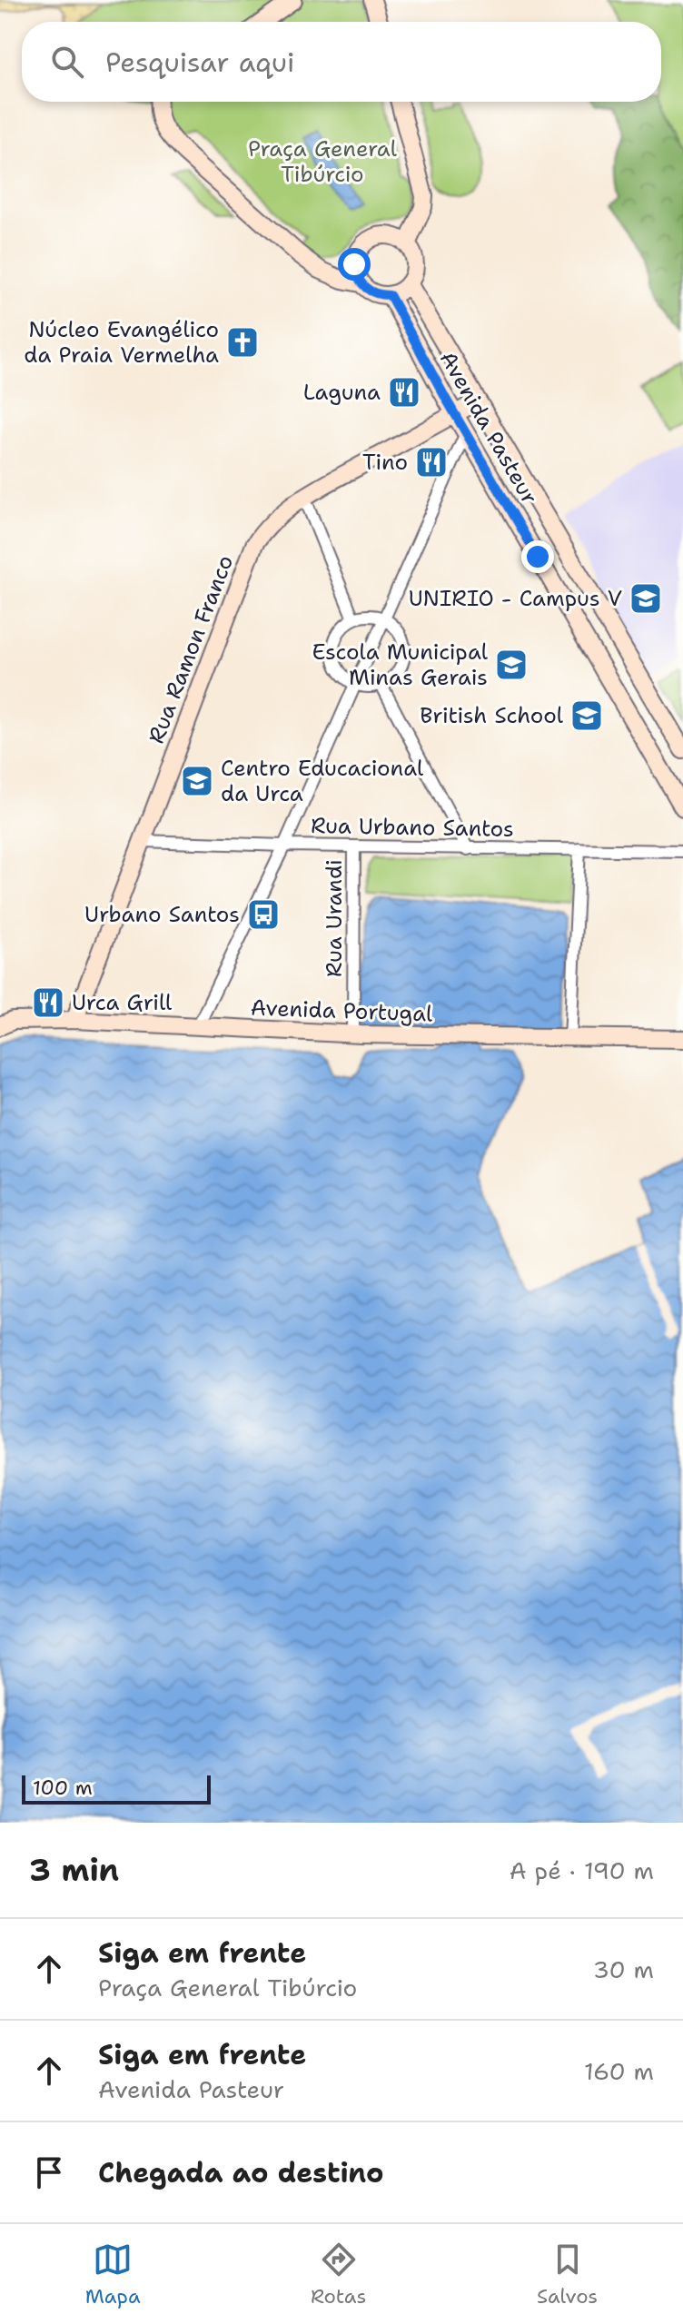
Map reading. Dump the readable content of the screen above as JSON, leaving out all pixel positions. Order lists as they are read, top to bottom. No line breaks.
{"streets":{"street":["Avenida Pasteur","Rua Ramon Franco","Rua Urbano Santos","Rua Urandi","Avenida Portugal"]},"crossings":[["Avenida Pasteur","Rua Ramon Franco"],["Rua Ramon Franco","Rua Urbano Santos"],["Rua Ramon Franco","Avenida Portugal"],["Rua Urbano Santos","Rua Urandi"],["Rua Urandi","Avenida Portugal"]],"parks":["Praça General Tibúrcio"],"places":{"church":["Núcleo Evangélico da Praia Vermelha"],"restaurant":["Laguna","Tino","Urca Grill"],"school or university":["UNIRIO - Campus V","Escola Municipal Minas Gerais","British School","Centro Educacional da Urca"],"bus stop":["Urbano Santos"]},"scale_bar":"100 m","page":{"search":"Pesquisar aqui","scale":"100 m","heading":["3 min","A pé · 190 m"],"list":[["Siga em frente","Praça General Tibúrcio","30 m"],["Siga em frente","Avenida Pasteur","160 m"],"Chegada ao destino"],"nav":["Mapa","Rotas","Salvos"]}}
